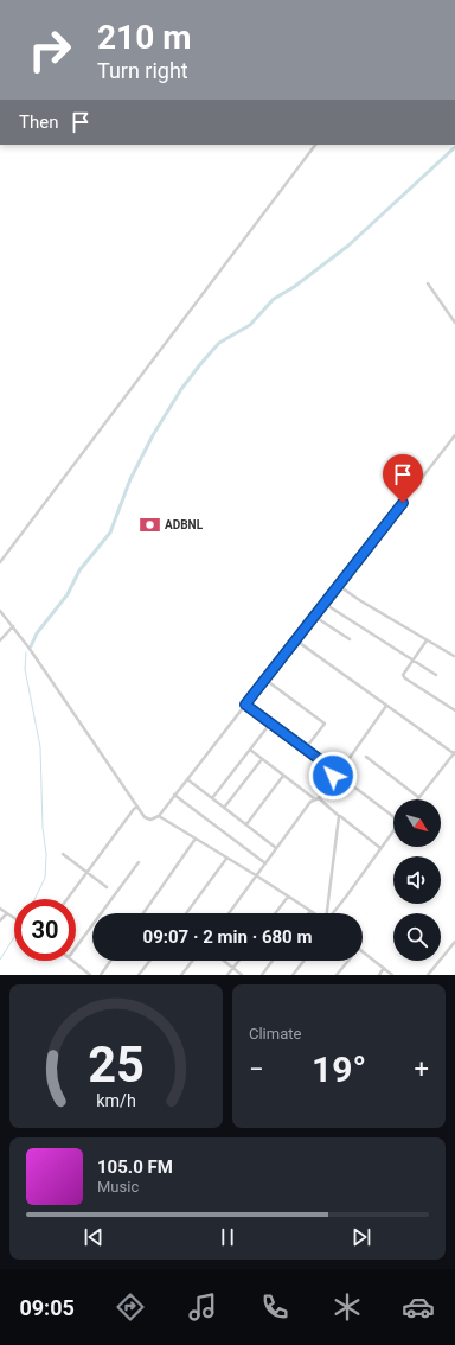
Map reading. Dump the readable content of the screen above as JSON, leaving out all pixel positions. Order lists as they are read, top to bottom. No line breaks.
{"places":{"bank":["ADBNL"]},"north":"bottom right","page":{"turn":["210 m","Turn right"],"then":"Then","limit":"30","trip":"09:07 · 2 min · 680 m","tile":"Climate","heat":["−","19°","+"],"song":["105.0 FM","Music"],"tabs":"09:05","gauge":["25","km/h"]}}
